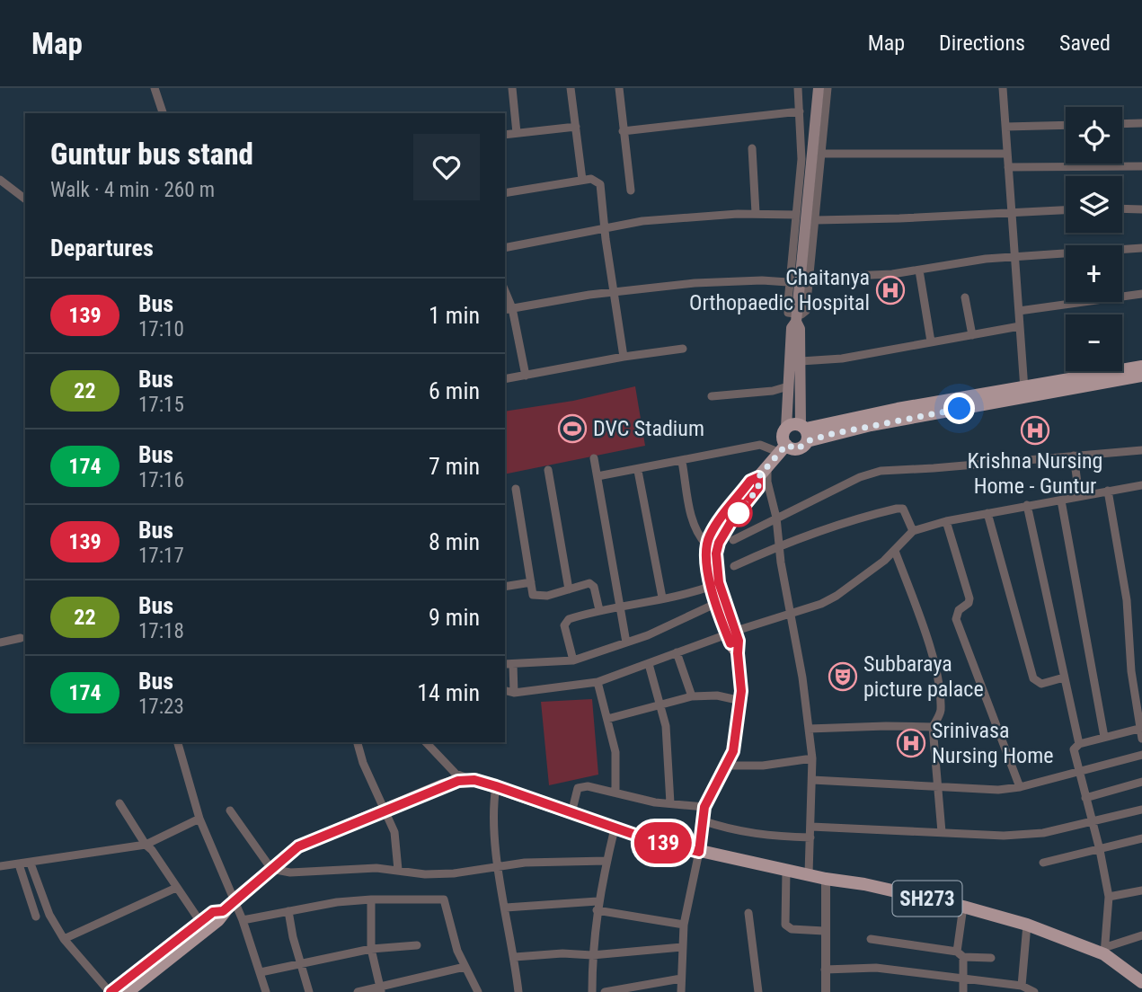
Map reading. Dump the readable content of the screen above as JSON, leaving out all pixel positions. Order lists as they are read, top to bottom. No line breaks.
{"streets":{"main road":["SH273"]},"places":{"hospital":["Chaitanya Orthopaedic Hospital","Krishna Nursing Home - Guntur","Srinivasa Nursing Home"],"sports":["DVC Stadium"],"theatre":["Subbaraya picture palace"]},"lines":["bus line 139"],"page":{"header":"Map","nav":["Map","Directions","Saved"],"on_map":"139","map_buttons":["+","−"],"heading":[["Guntur bus stand","Walk · 4 min · 260 m"],"Departures"],"list":[{"mark":"139","name":"Bus","note":"17:10","value":"1 min"},{"mark":"22","name":"Bus","note":"17:15","value":"6 min"},{"mark":"174","name":"Bus","note":"17:16","value":"7 min"},{"mark":"139","name":"Bus","note":"17:17","value":"8 min"},{"mark":"22","name":"Bus","note":"17:18","value":"9 min"},{"mark":"174","name":"Bus","note":"17:23","value":"14 min"}]}}
